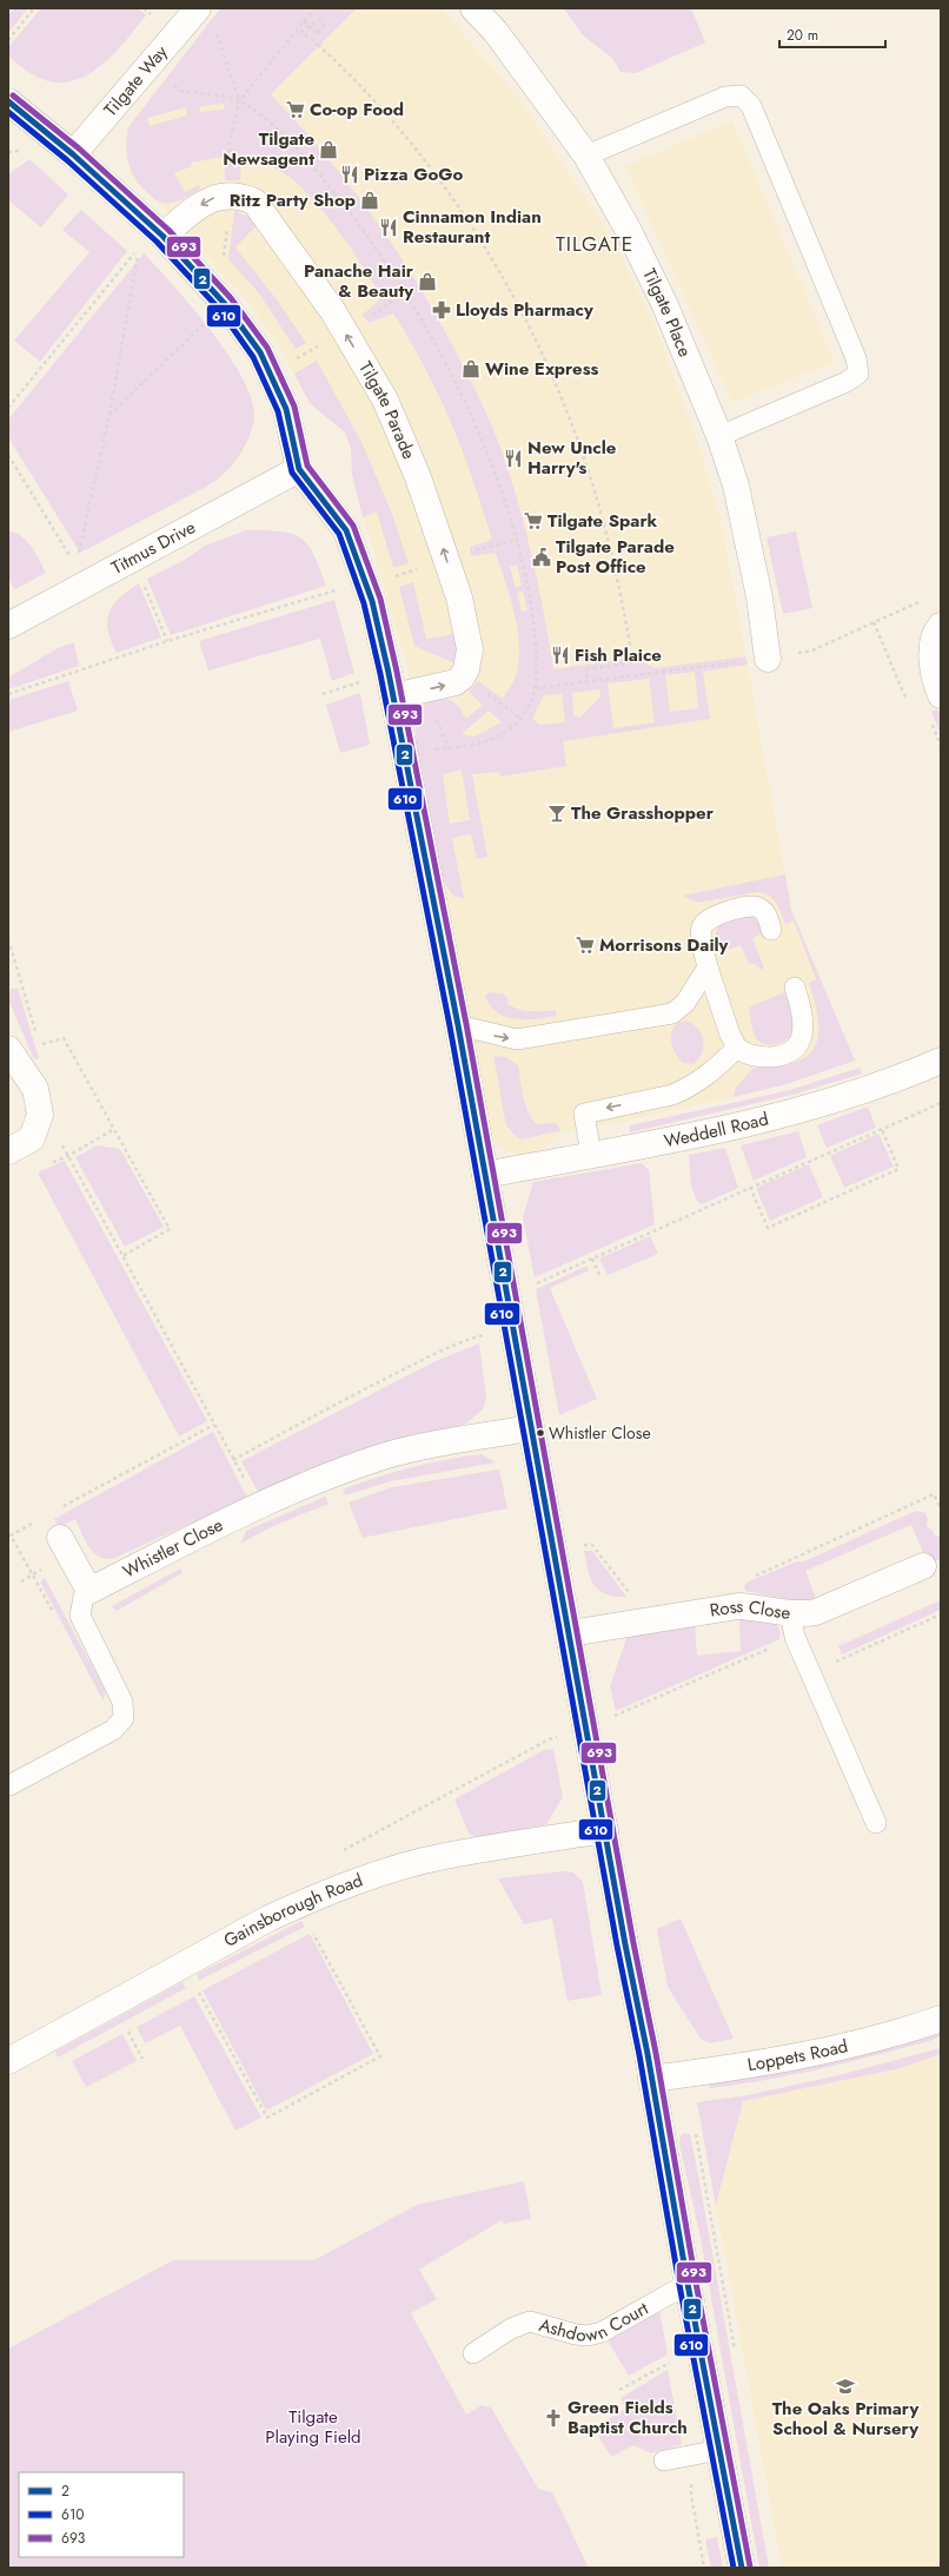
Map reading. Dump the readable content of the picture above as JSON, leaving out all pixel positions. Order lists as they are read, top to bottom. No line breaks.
{"streets":{"street":["Tilgate Way","Tilgate Place","Tilgate Parade","Titmus Drive","Weddell Road","Whistler Close","Ross Close","Gainsborough Road","Loppets Road"],"lane":["Ashdown Court"]},"districts":["TILGATE"],"parks":["Tilgate Playing Field"],"places":{"supermarket":["Co-op Food","Tilgate Spark","Morrisons Daily"],"shop":["Tilgate Newsagent","Ritz Party Shop","Panache Hair & Beauty","Wine Express"],"restaurant":["Pizza GoGo","Cinnamon Indian Restaurant","New Uncle Harry's","Fish Plaice"],"pharmacy":["Lloyds Pharmacy"],"public building":["Tilgate Parade Post Office"],"bar":["The Grasshopper"],"other":["Whistler Close"],"school or university":["The Oaks Primary School & Nursery"],"church":["Green Fields Baptist Church"]},"lines":["transit line 693","transit line 2","transit line 610"],"legend":["2","610","693"],"scale_bar":"20 m"}
